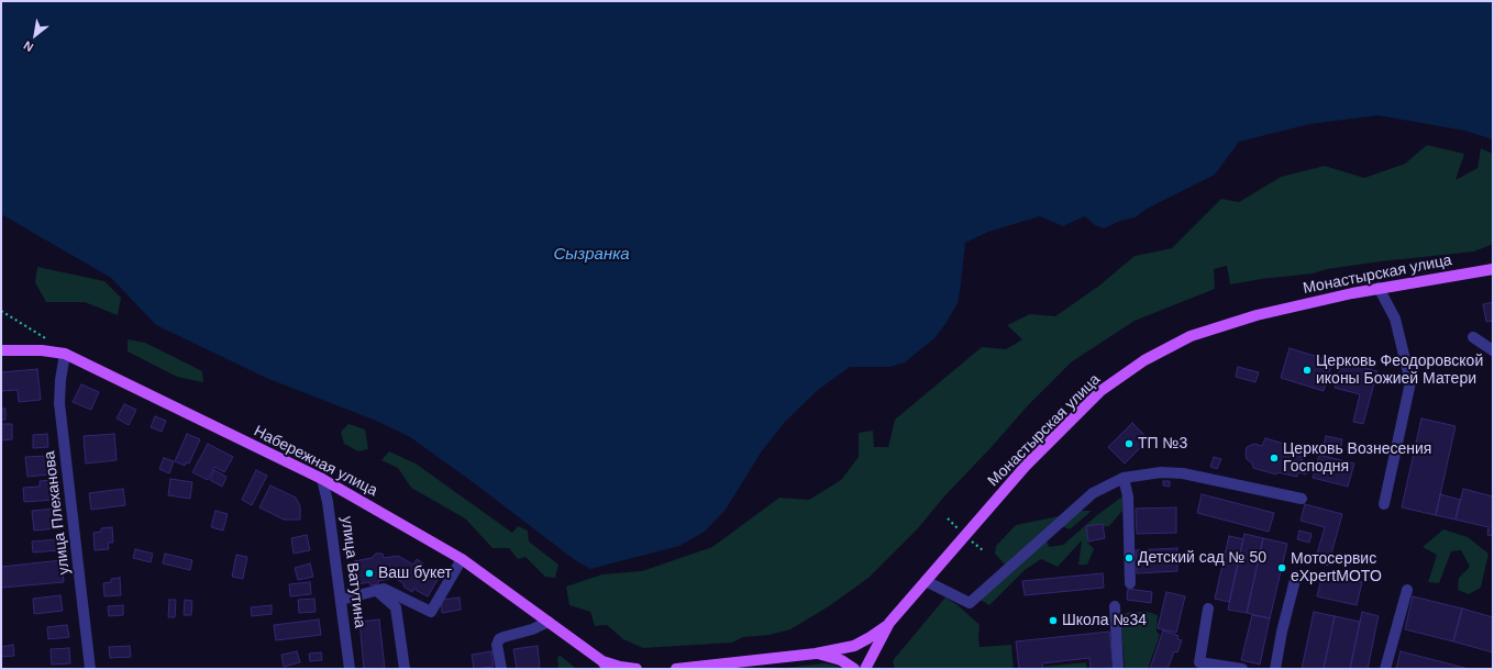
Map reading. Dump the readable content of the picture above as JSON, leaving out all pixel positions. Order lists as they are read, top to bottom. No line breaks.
{"streets":{"main road":["Монастырская улица","Набережная улица"],"street":["улица Плеханова","улица Ватутина"]},"crossings":[["Набережная улица","улица Плеханова"],["Набережная улица","улица Ватутина"]],"water":["Сызранка"],"places":["Церковь Феодоровской иконы Божией Матери","ТП №3","Церковь Вознесения Господня","Детский сад № 50","Мотосервис eXpertMOTO","Ваш букет","Школа №34"],"north":"bottom left"}
